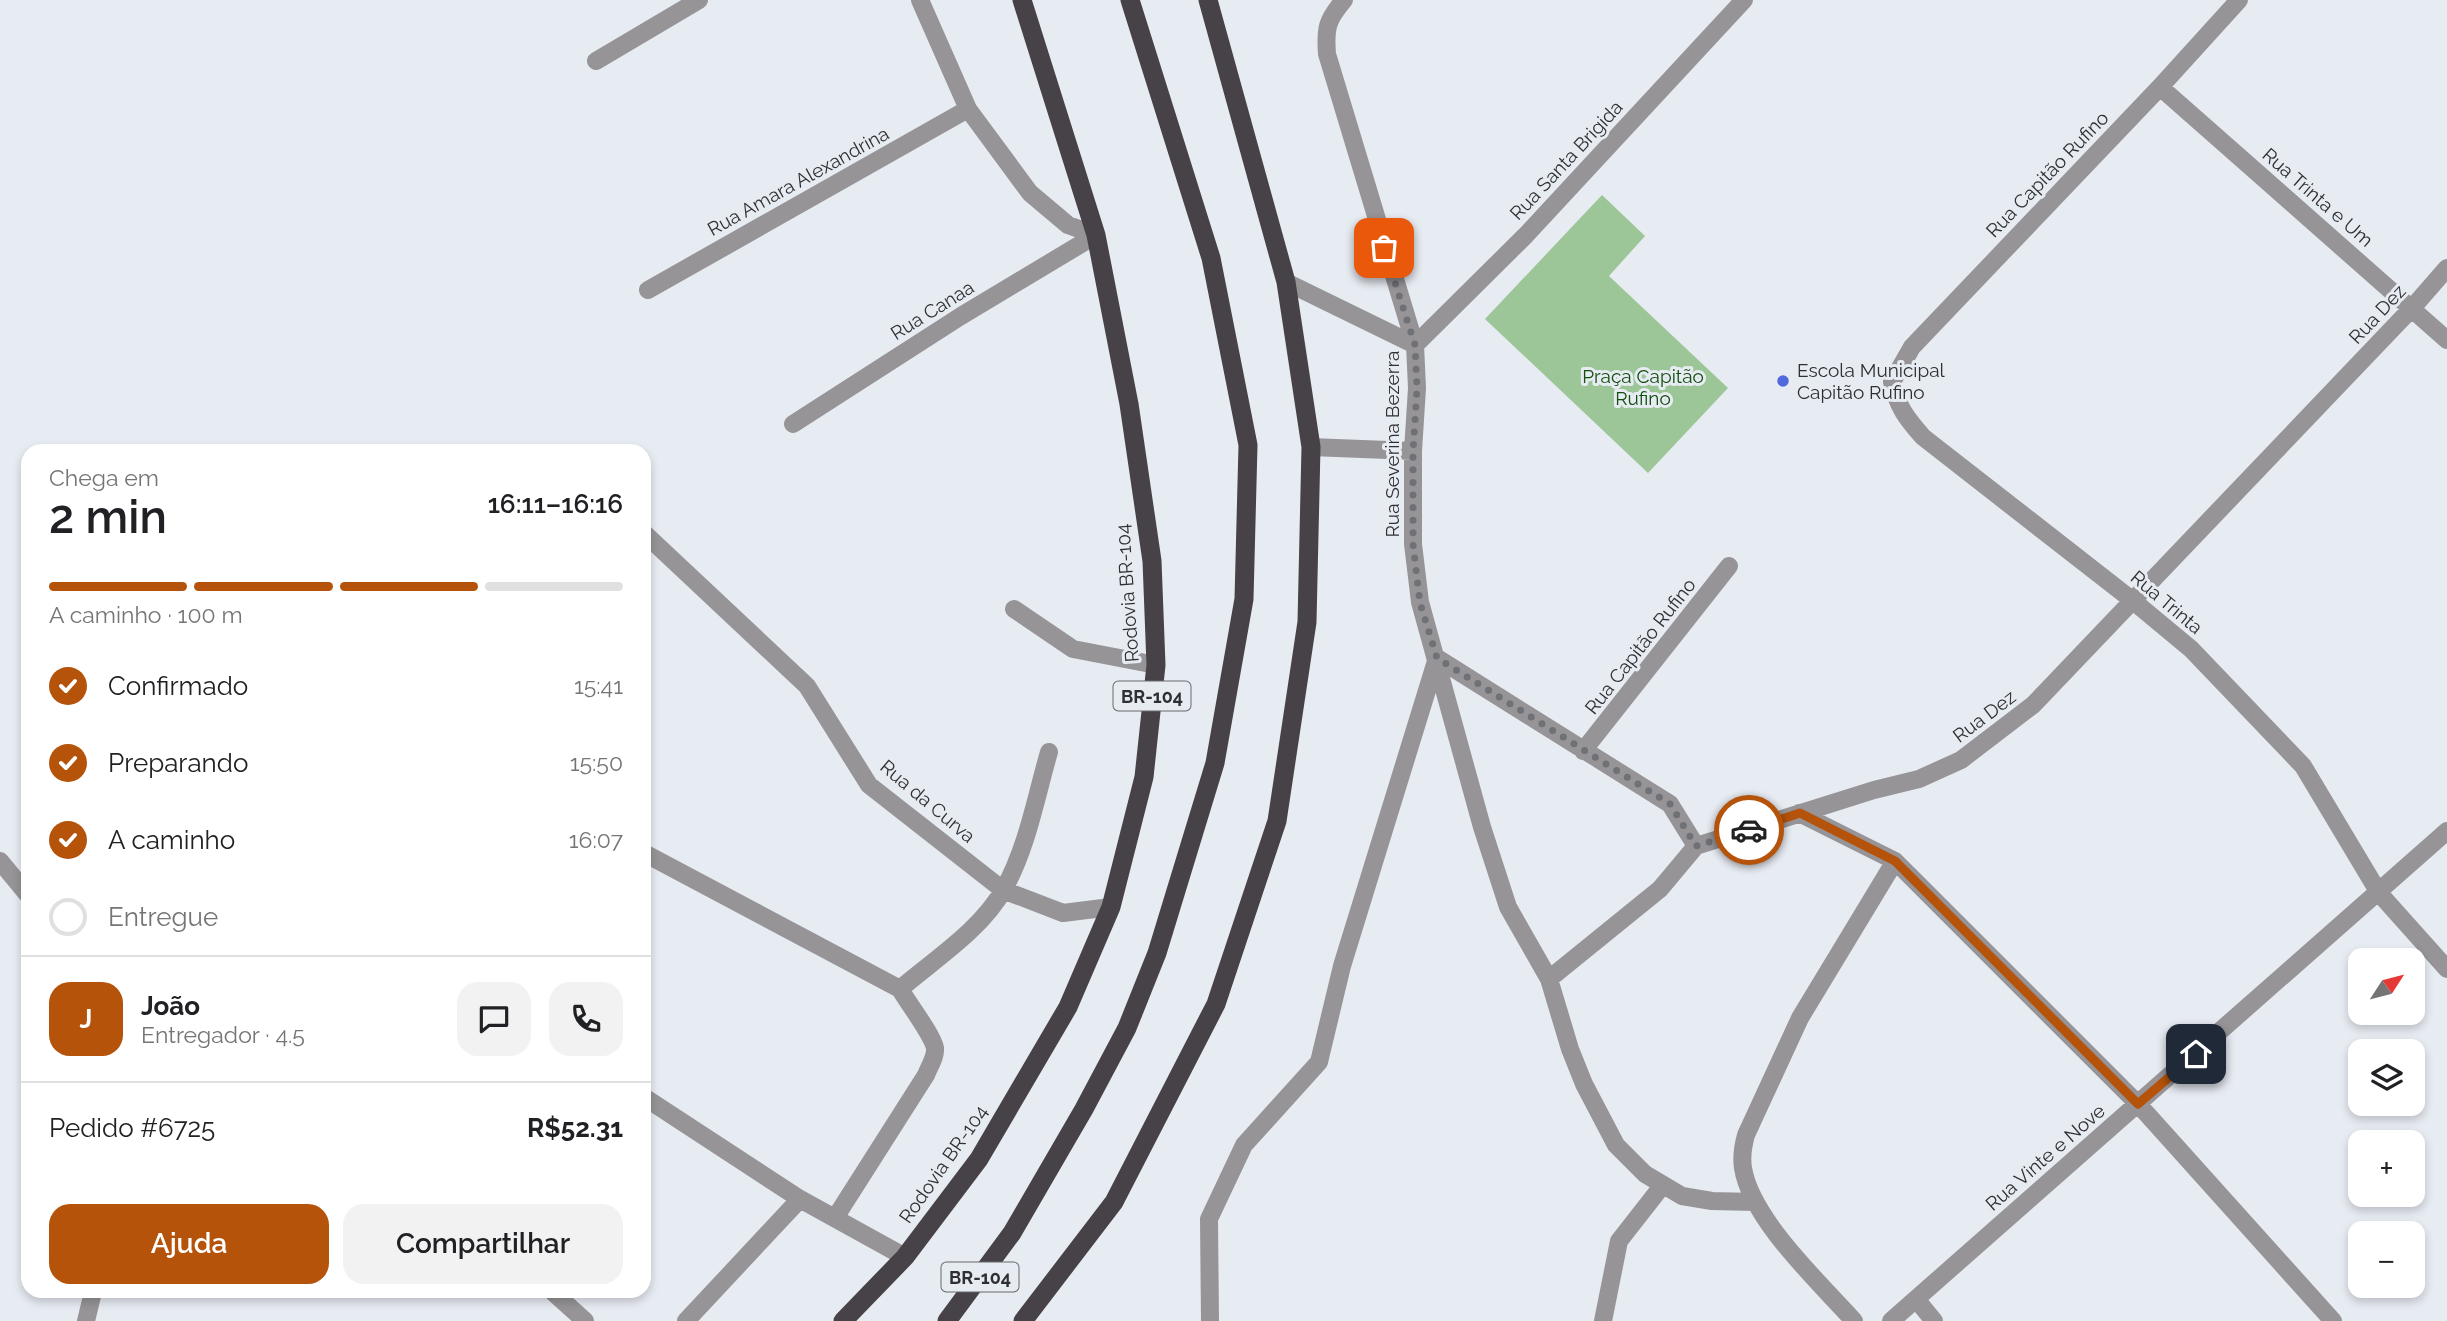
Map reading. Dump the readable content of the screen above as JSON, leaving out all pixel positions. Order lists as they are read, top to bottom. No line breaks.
{"streets":{"highway":["Rodovia BR-104","BR-104"],"street":["Rua Santa Brigida","Rua Capitão Rufino","Rua Amara Alexandrina","Rua Trinta e Um","Rua Canaa","Rua Dez","Rua Severina Bezerra","Rua Trinta","Rua da Curva","Rua Vinte e Nove"]},"crossings":[["Rua Santa Brigida","Rua Severina Bezerra"],["Rua Capitão Rufino","Rua Trinta e Um"],["Rua Capitão Rufino","Rua Trinta"],["Rua Trinta e Um","Rua Dez"],["Rua Canaa","Rodovia BR-104"],["Rua Dez","Rua Trinta"],["Rodovia BR-104","Rua da Curva"],["Rua Trinta","Rua Vinte e Nove"]],"parks":["Praça Capitão Rufino"],"places":["Escola Municipal Capitão Rufino"],"north":"top right","page":{"heading":["2 min","Chega em","16:11–16:16"],"panel":["João","Entregador · 4.5","Pedido #6725","R$52.31"],"bar":"A caminho · 100 m","list":[["Confirmado","15:41"],["Preparando","15:50"],["A caminho","16:07"],"Entregue"],"map_buttons":["+","−"],"round":"J","buttons":["Ajuda","Compartilhar"]}}
